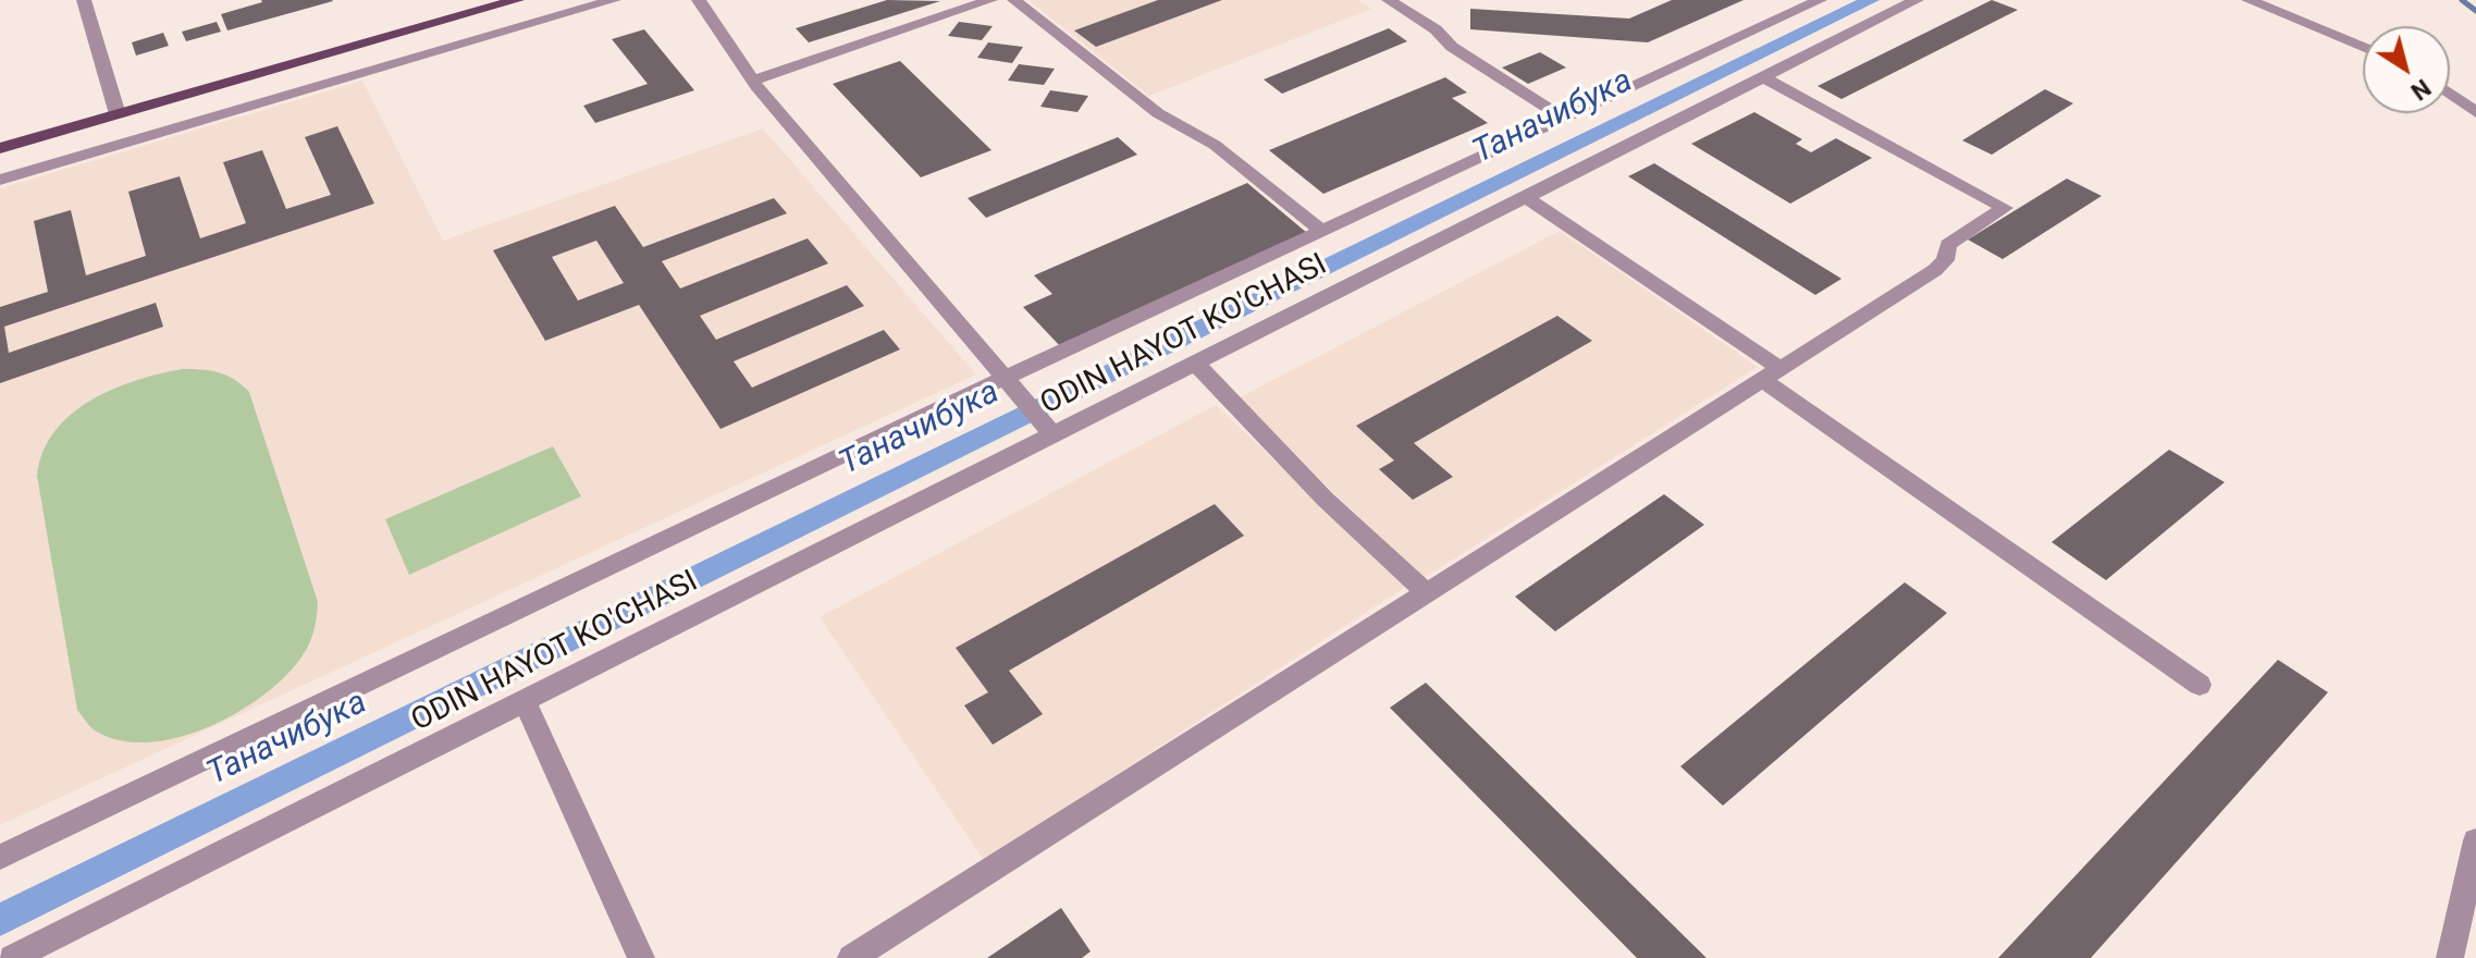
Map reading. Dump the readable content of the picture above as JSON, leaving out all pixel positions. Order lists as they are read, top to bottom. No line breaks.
{"streets":{"street":["ODIN HAYOT KO'CHASI"]},"water":["Таначибука"],"north":"bottom right"}
